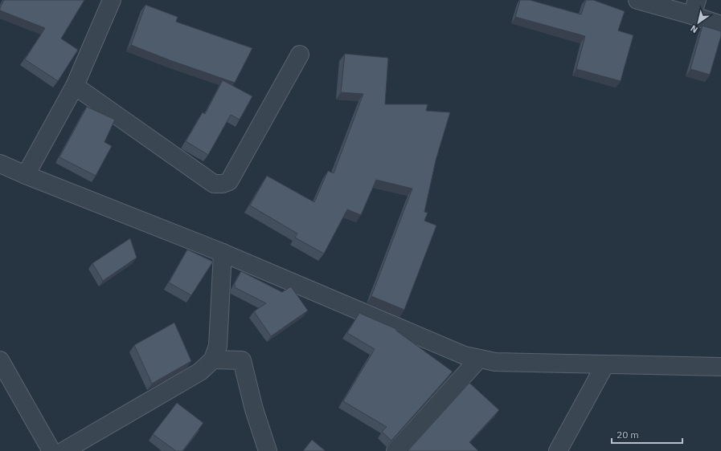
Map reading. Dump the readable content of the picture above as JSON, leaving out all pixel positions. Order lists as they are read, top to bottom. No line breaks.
{"scale_bar":"20 m","north":"bottom left"}
